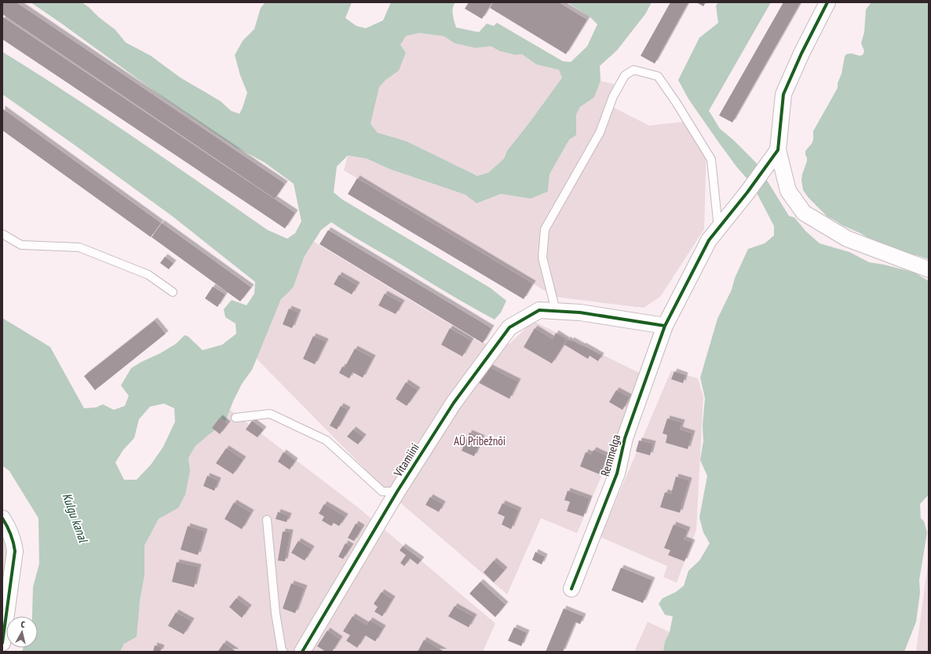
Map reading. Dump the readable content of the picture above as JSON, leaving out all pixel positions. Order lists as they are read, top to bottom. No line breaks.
{"streets":{"street":["Remmelga","Vitamiini"]},"crossings":[["Remmelga","Vitamiini"]],"water":["Kulgu kanal"],"parks":["AÜ Pribežnõi"],"north":"top"}
